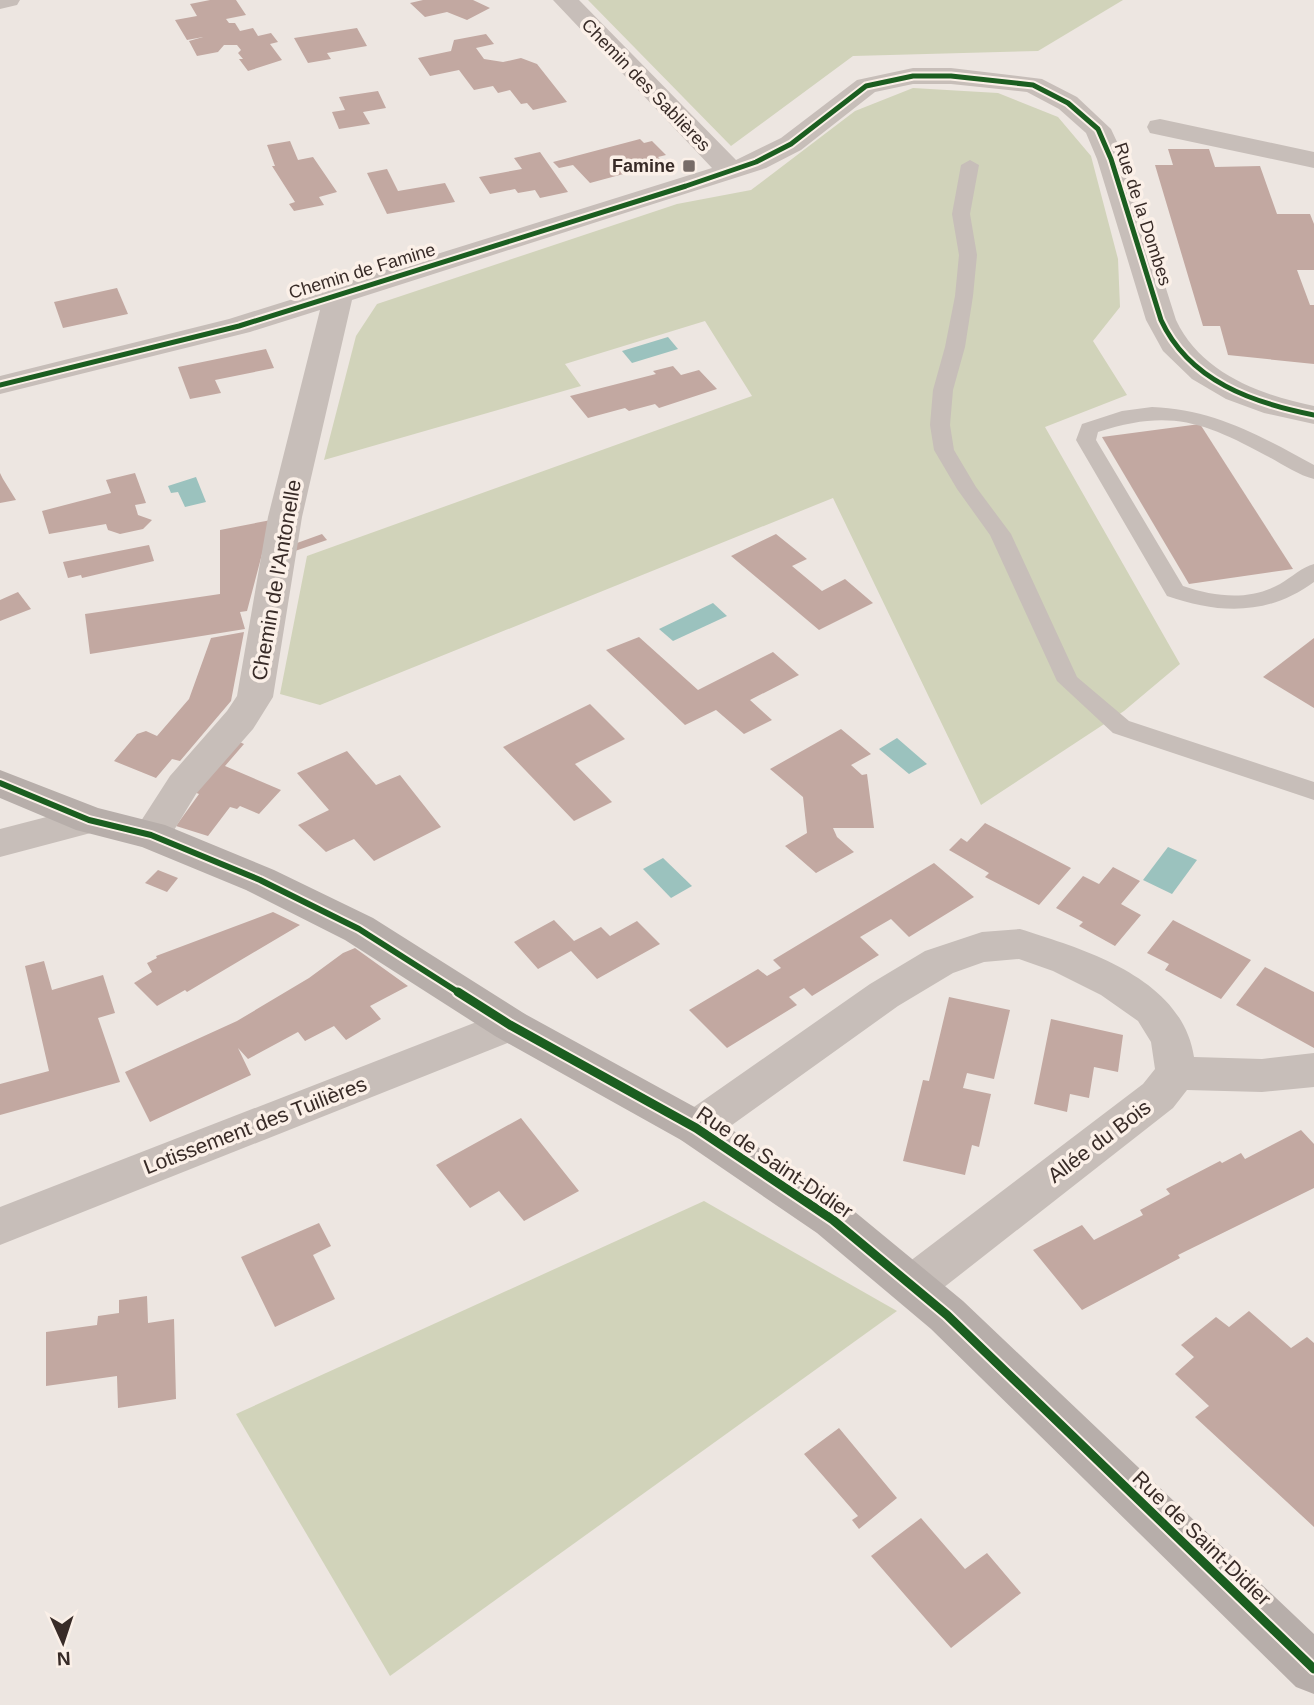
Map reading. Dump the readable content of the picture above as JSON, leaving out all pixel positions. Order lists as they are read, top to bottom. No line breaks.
{"streets":{"street":["Chemin des Sablières","Rue de la Dombes","Chemin de Famine","Chemin de l'Antonelle","Lotissement des Tuilières","Allée du Bois","Rue de Saint-Didier"]},"crossings":[["Chemin des Sablières","Rue de la Dombes"],["Chemin des Sablières","Chemin de Famine"],["Rue de la Dombes","Chemin de Famine"],["Chemin de Famine","Chemin de l'Antonelle"],["Chemin de l'Antonelle","Rue de Saint-Didier"],["Lotissement des Tuilières","Rue de Saint-Didier"],["Allée du Bois","Rue de Saint-Didier"]],"places":{"transit":["Famine"]},"north":"bottom"}
